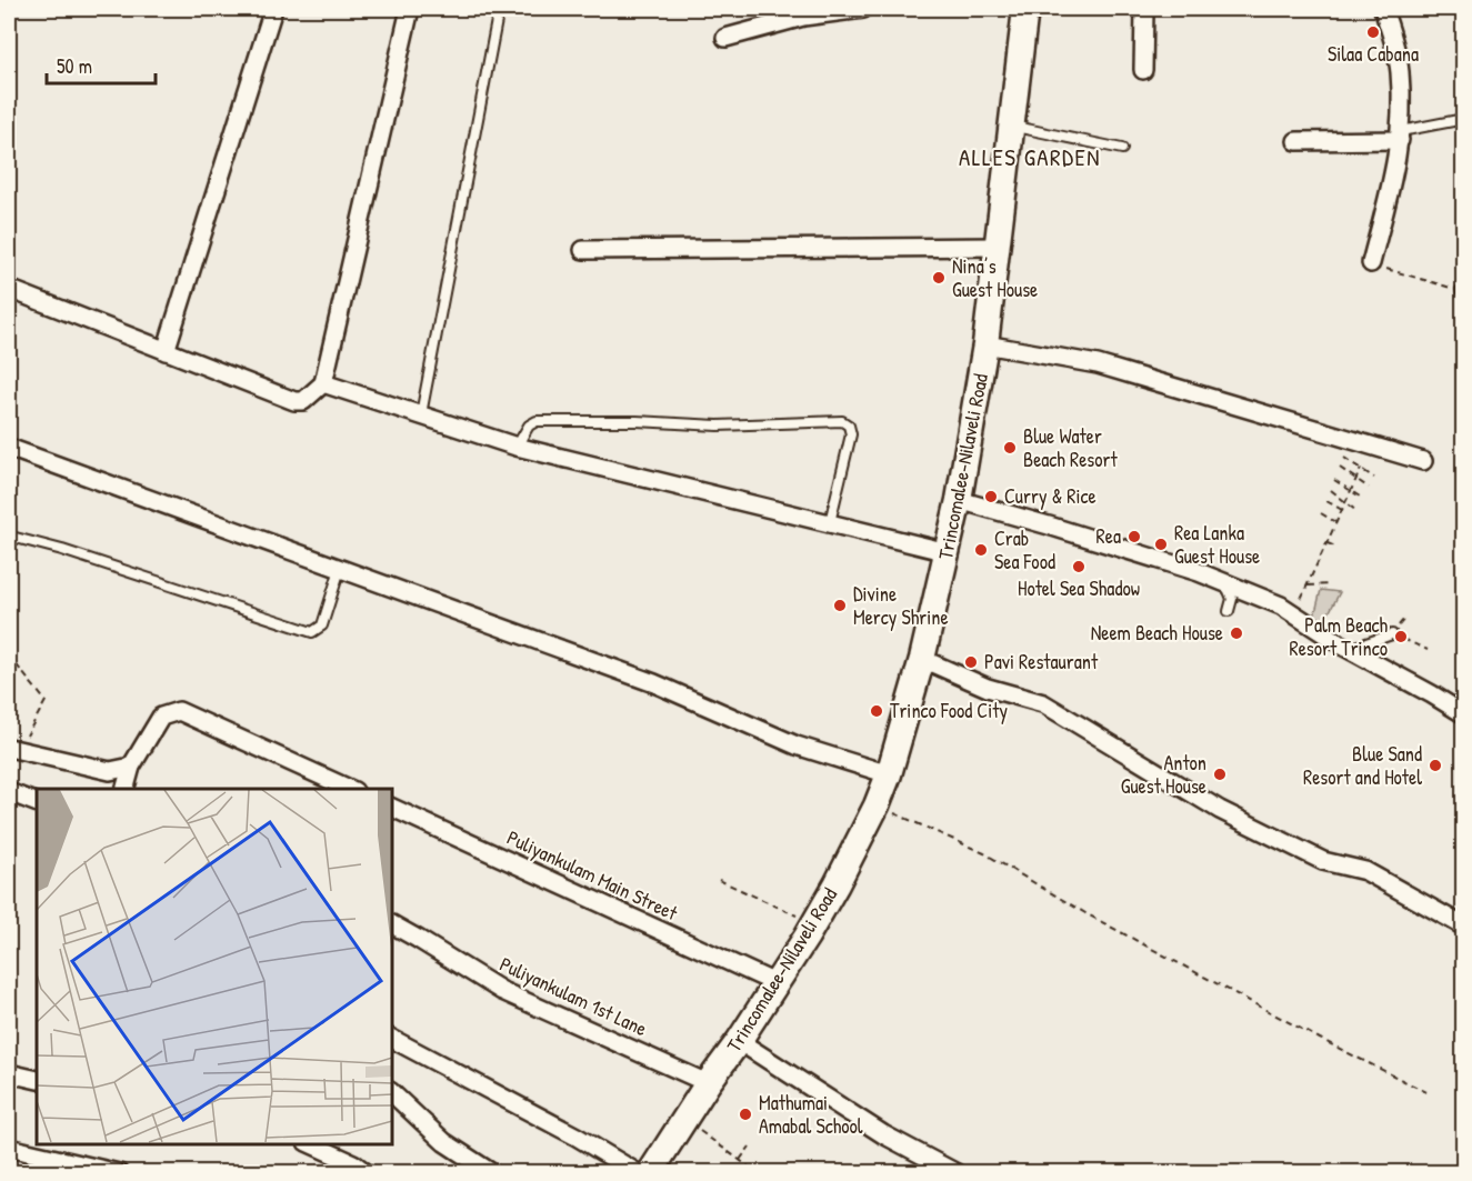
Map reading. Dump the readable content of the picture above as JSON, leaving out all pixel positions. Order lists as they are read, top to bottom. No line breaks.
{"streets":{"main road":["Trincomalee-Nilaveli Road"],"street":["Puliyankulam Main Street","Puliyankulam 1st Lane"]},"crossings":[["Trincomalee-Nilaveli Road","Puliyankulam Main Street"],["Trincomalee-Nilaveli Road","Puliyankulam 1st Lane"]],"districts":["ALLES GARDEN"],"places":["Silaa Cabana","Nina’s Guest House","Blue Water Beach Resort","Curry & Rice","Rea","Rea Lanka Guest House","Crab Sea Food","Hotel Sea Shadow","Divine Mercy Shrine","Neem Beach House","Palm Beach Resort Trinco","Pavi Restaurant","Trinco Food City","Blue Sand Resort and Hotel","Anton Guest House","Mathumai Amabal School"],"scale_bar":"50 m"}
